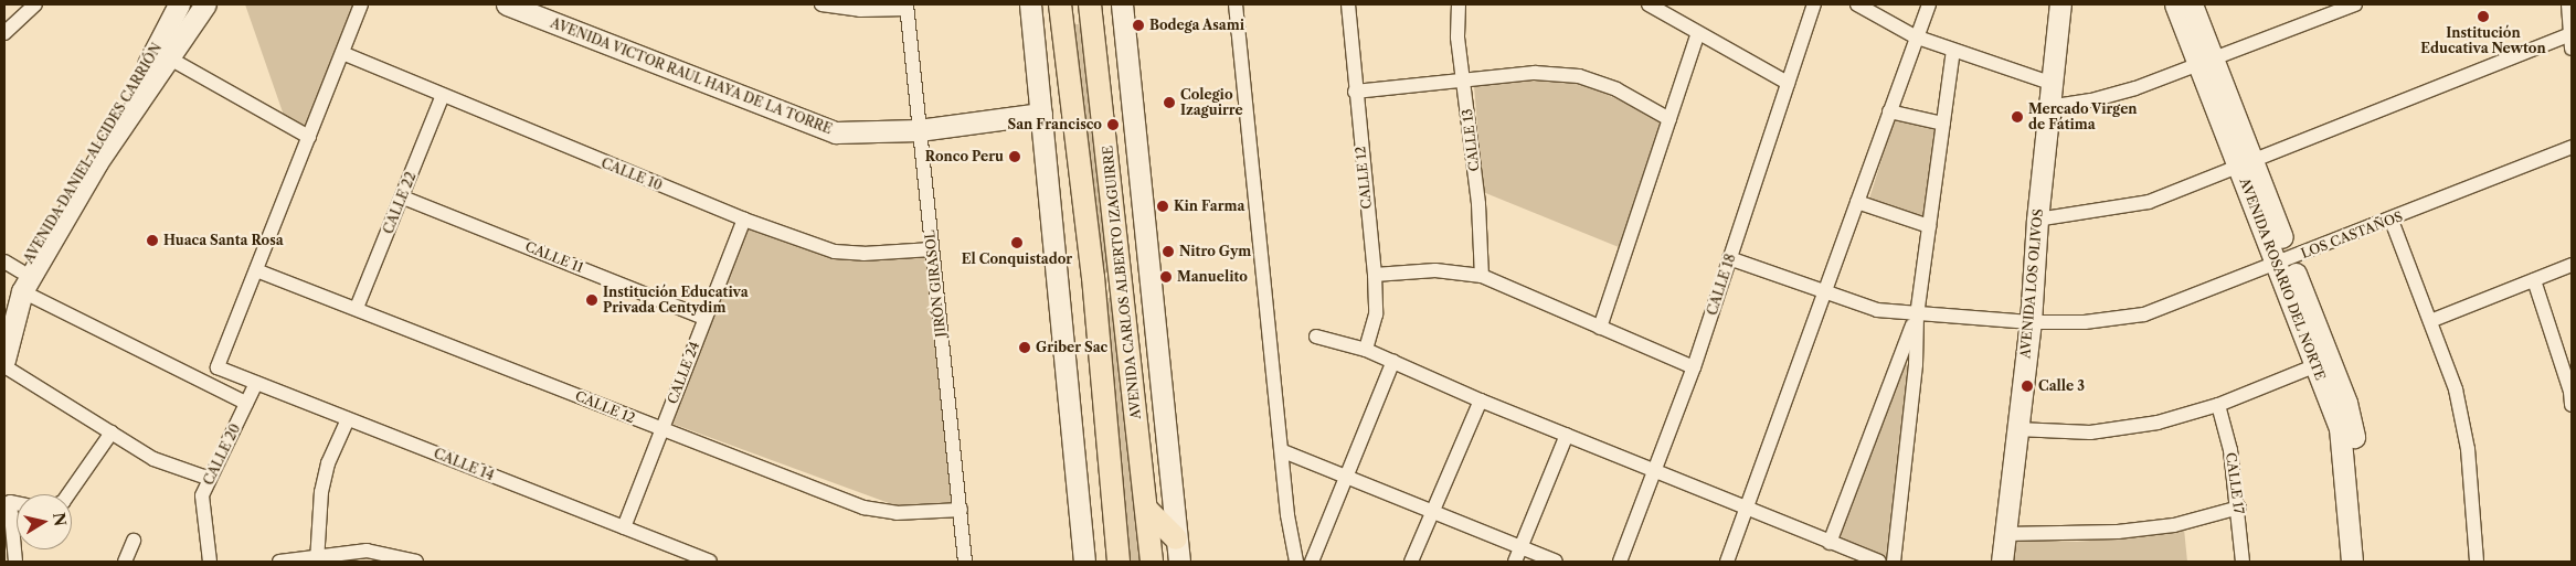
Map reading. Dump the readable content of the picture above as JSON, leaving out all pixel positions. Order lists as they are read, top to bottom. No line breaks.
{"streets":{"main road":["AVENIDA CARLOS ALBERTO IZAGUIRRE"],"street":["AVENIDA VICTOR RAUL HAYA DE LA TORRE","CALLE 13","AVENIDA DANIEL ALCIDES CARRIÓN","CALLE 10","CALLE 12","CALLE 22","LOS CASTAÑOS","CALLE 11","AVENIDA ROSARIO DEL NORTE","JIRÓN GIRASOL","AVENIDA LOS OLIVOS","CALLE 18","CALLE 24","CALLE 20","CALLE 14","CALLE 17"]},"crossings":[["AVENIDA VICTOR RAUL HAYA DE LA TORRE","JIRÓN GIRASOL"],["CALLE 10","CALLE 22"],["CALLE 10","JIRÓN GIRASOL"],["CALLE 10","CALLE 24"],["CALLE 12","CALLE 22"],["CALLE 12","JIRÓN GIRASOL"],["CALLE 12","CALLE 24"],["CALLE 12","CALLE 14"],["CALLE 22","CALLE 11"],["LOS CASTAÑOS","AVENIDA ROSARIO DEL NORTE"],["LOS CASTAÑOS","AVENIDA LOS OLIVOS"],["LOS CASTAÑOS","CALLE 18"],["CALLE 11","CALLE 24"],["CALLE 24","CALLE 14"],["CALLE 20","CALLE 14"]],"places":["Institución Educativa Newton","Bodega Asami","Colegio Izaguirre","Mercado Virgen de Fátima","San Francisco","Ronco Peru","Kin Farma","Huaca Santa Rosa","El Conquistador","Nitro Gym","Manuelito","Institución Educativa Privada Centydim","Griber Sac","Calle 3"],"north":"right"}
